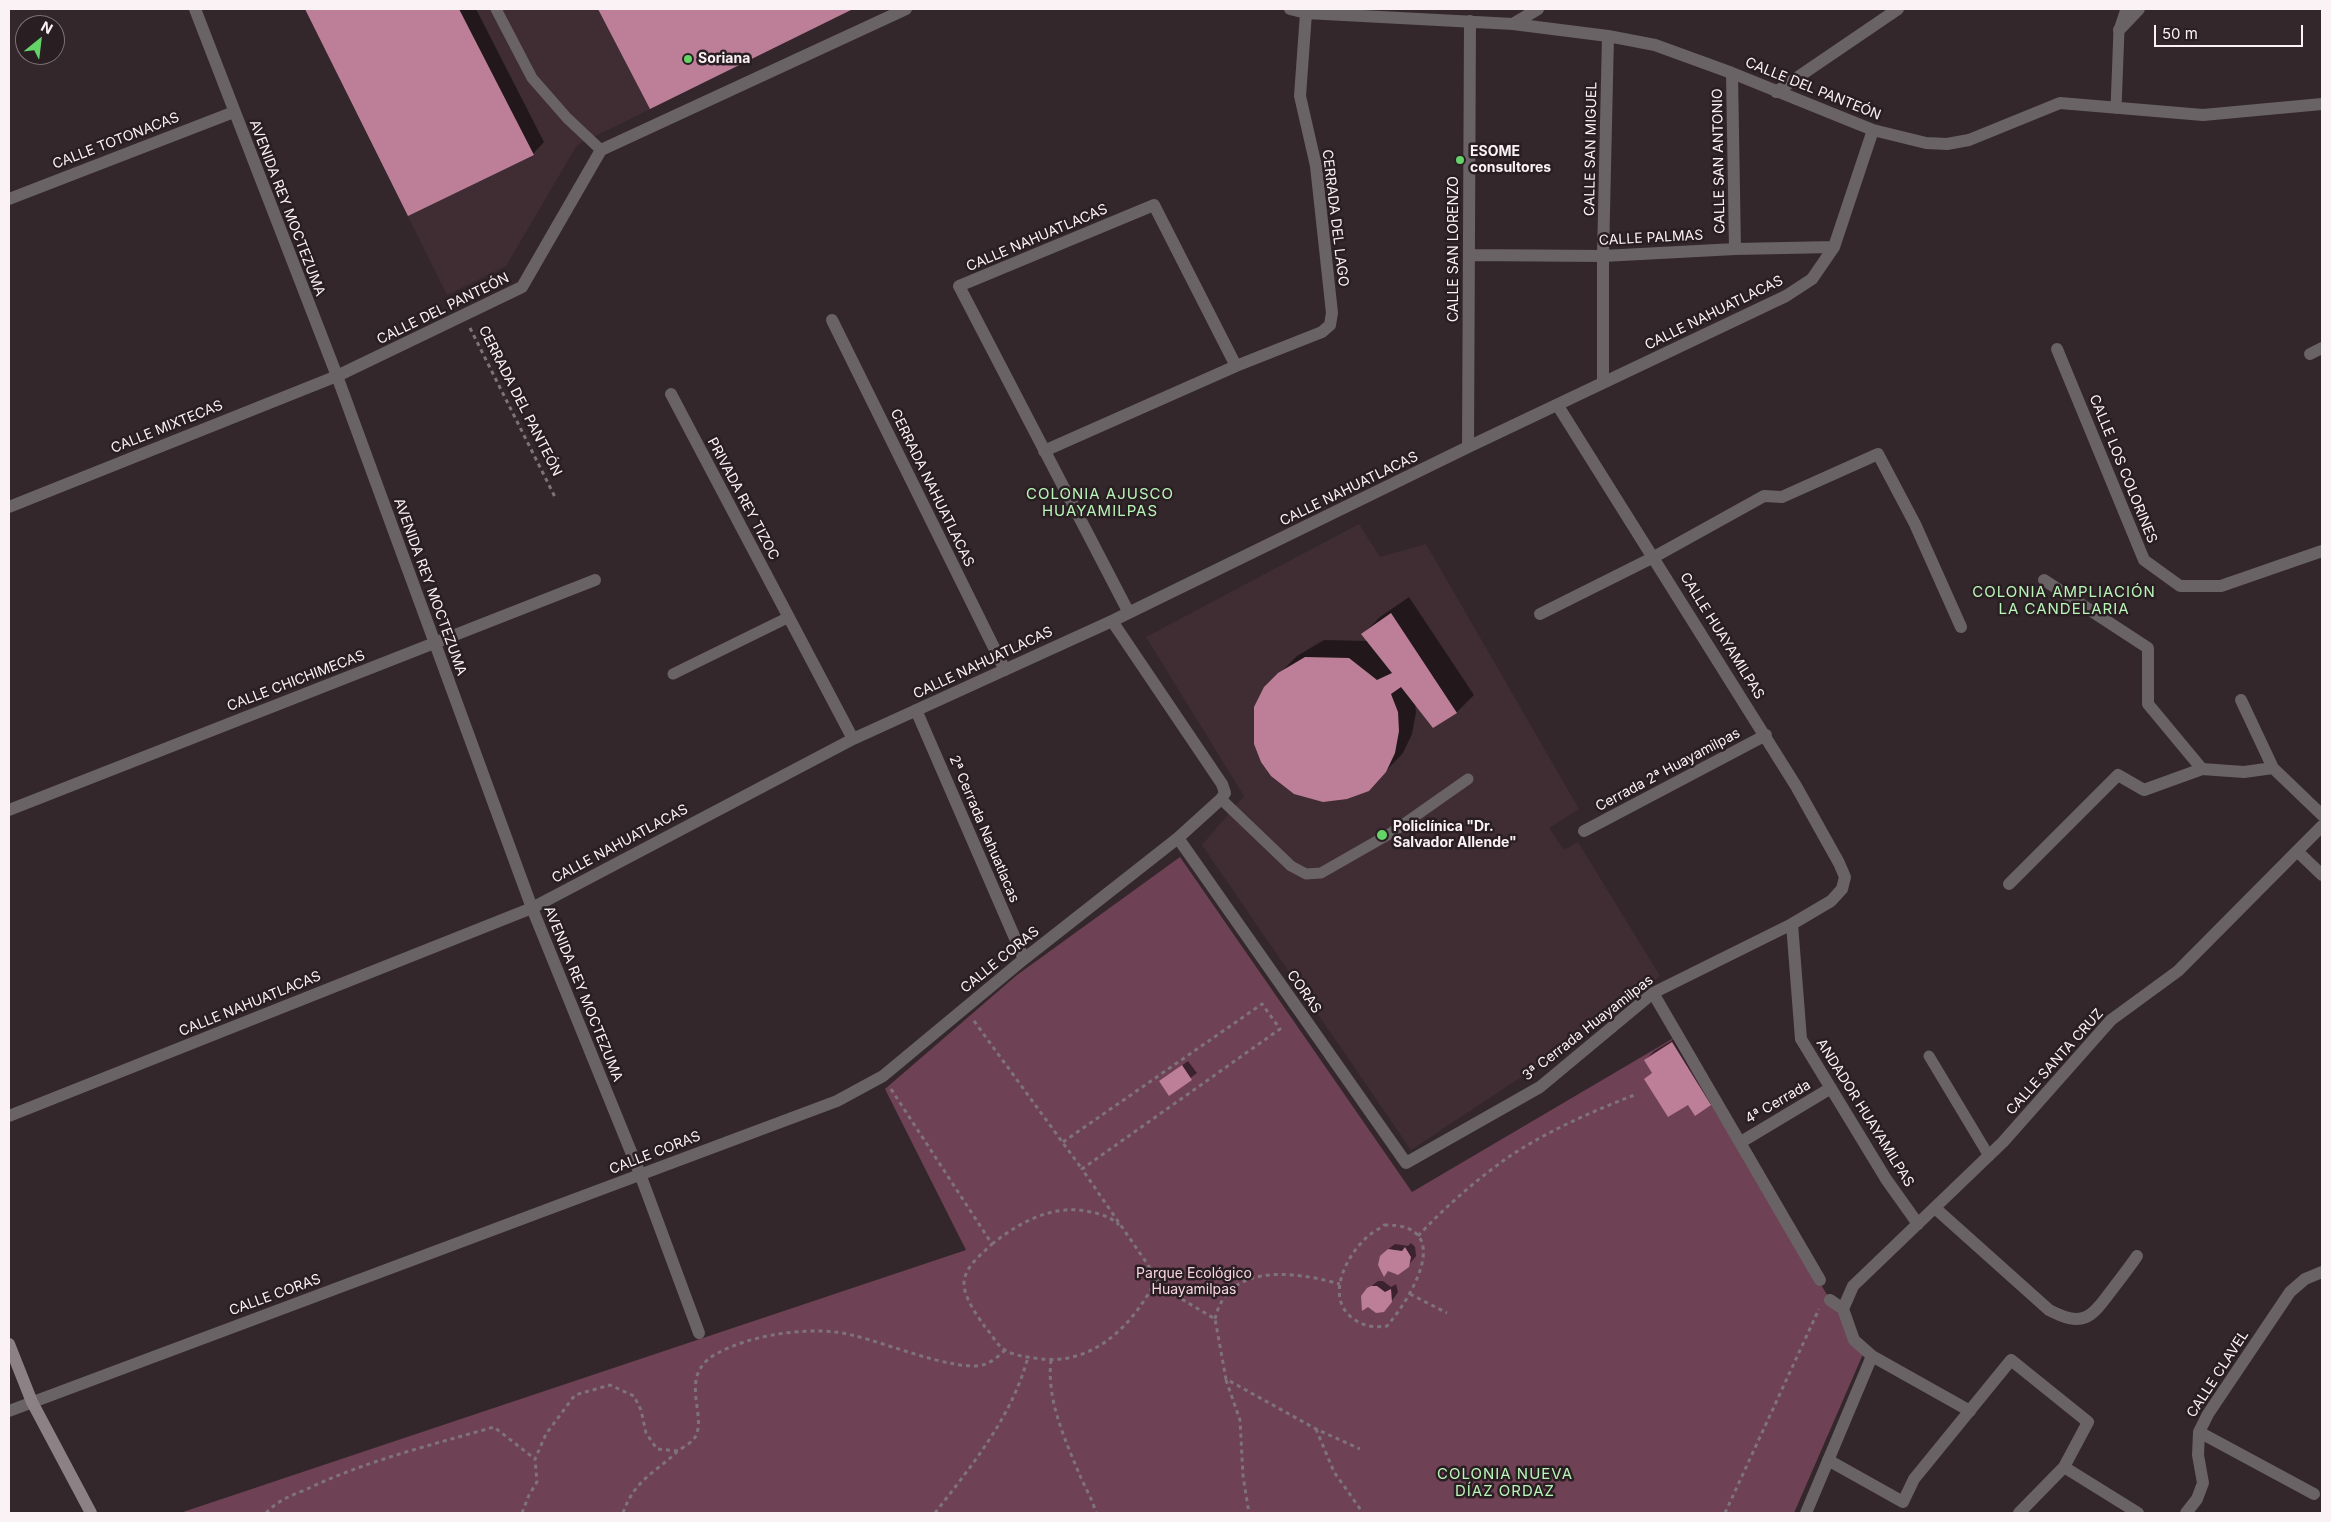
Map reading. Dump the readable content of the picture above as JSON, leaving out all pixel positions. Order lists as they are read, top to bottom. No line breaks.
{"streets":{"street":["CALLE DEL PANTEÓN","CALLE TOTONACAS","CALLE SAN MIGUEL","CALLE SAN ANTONIO","AVENIDA REY MOCTEZUMA","CERRADA DEL LAGO","CALLE NAHUATLACAS","CALLE PALMAS","CALLE SAN LORENZO","CALLE MIXTECAS","CALLE LOS COLORINES","CERRADA NAHUATLACAS","PRIVADA REY TIZOC","CALLE HUAYAMILPAS","CALLE CHICHIMECAS","Cerrada 2ª Huayamilpas","2ª Cerrada Nahuatlacas","CALLE CORAS","CORAS","3ª Cerrada Huayamilpas","CALLE SANTA CRUZ","4ª Cerrada","ANDADOR HUAYAMILPAS","CALLE CLAVEL"],"path":["CERRADA DEL PANTEÓN"]},"crossings":[["CALLE DEL PANTEÓN","CALLE SAN MIGUEL"],["CALLE DEL PANTEÓN","CALLE SAN ANTONIO"],["CALLE DEL PANTEÓN","AVENIDA REY MOCTEZUMA"],["CALLE DEL PANTEÓN","CERRADA DEL LAGO"],["CALLE DEL PANTEÓN","CALLE NAHUATLACAS"],["CALLE DEL PANTEÓN","CALLE SAN LORENZO"],["CALLE DEL PANTEÓN","CERRADA DEL PANTEÓN"],["CALLE DEL PANTEÓN","CALLE MIXTECAS"],["CALLE TOTONACAS","AVENIDA REY MOCTEZUMA"],["CALLE SAN MIGUEL","CALLE NAHUATLACAS"],["CALLE SAN MIGUEL","CALLE PALMAS"],["CALLE SAN ANTONIO","CALLE PALMAS"],["AVENIDA REY MOCTEZUMA","CALLE NAHUATLACAS"],["AVENIDA REY MOCTEZUMA","CALLE MIXTECAS"],["AVENIDA REY MOCTEZUMA","CALLE CHICHIMECAS"],["AVENIDA REY MOCTEZUMA","CALLE CORAS"],["CERRADA DEL LAGO","CALLE NAHUATLACAS"],["CALLE NAHUATLACAS","CALLE PALMAS"],["CALLE NAHUATLACAS","CALLE SAN LORENZO"],["CALLE NAHUATLACAS","CERRADA NAHUATLACAS"],["CALLE NAHUATLACAS","PRIVADA REY TIZOC"],["CALLE NAHUATLACAS","CALLE HUAYAMILPAS"],["CALLE NAHUATLACAS","2ª Cerrada Nahuatlacas"],["CALLE PALMAS","CALLE SAN LORENZO"],["CALLE HUAYAMILPAS","Cerrada 2ª Huayamilpas"],["CALLE HUAYAMILPAS","3ª Cerrada Huayamilpas"],["2ª Cerrada Nahuatlacas","CALLE CORAS"],["CALLE CORAS","CORAS"],["CORAS","3ª Cerrada Huayamilpas"],["3ª Cerrada Huayamilpas","ANDADOR HUAYAMILPAS"],["CALLE SANTA CRUZ","ANDADOR HUAYAMILPAS"],["4ª Cerrada","ANDADOR HUAYAMILPAS"]],"districts":["COLONIA AJUSCO HUAYAMILPAS","COLONIA AMPLIACIÓN LA CANDELARIA","COLONIA NUEVA DÍAZ ORDAZ"],"parks":["Parque Ecológico Huayamilpas"],"places":["Soriana","ESOME consultores","Policlínica \"Dr. Salvador Allende\""],"scale_bar":"50 m","north":"top right"}
